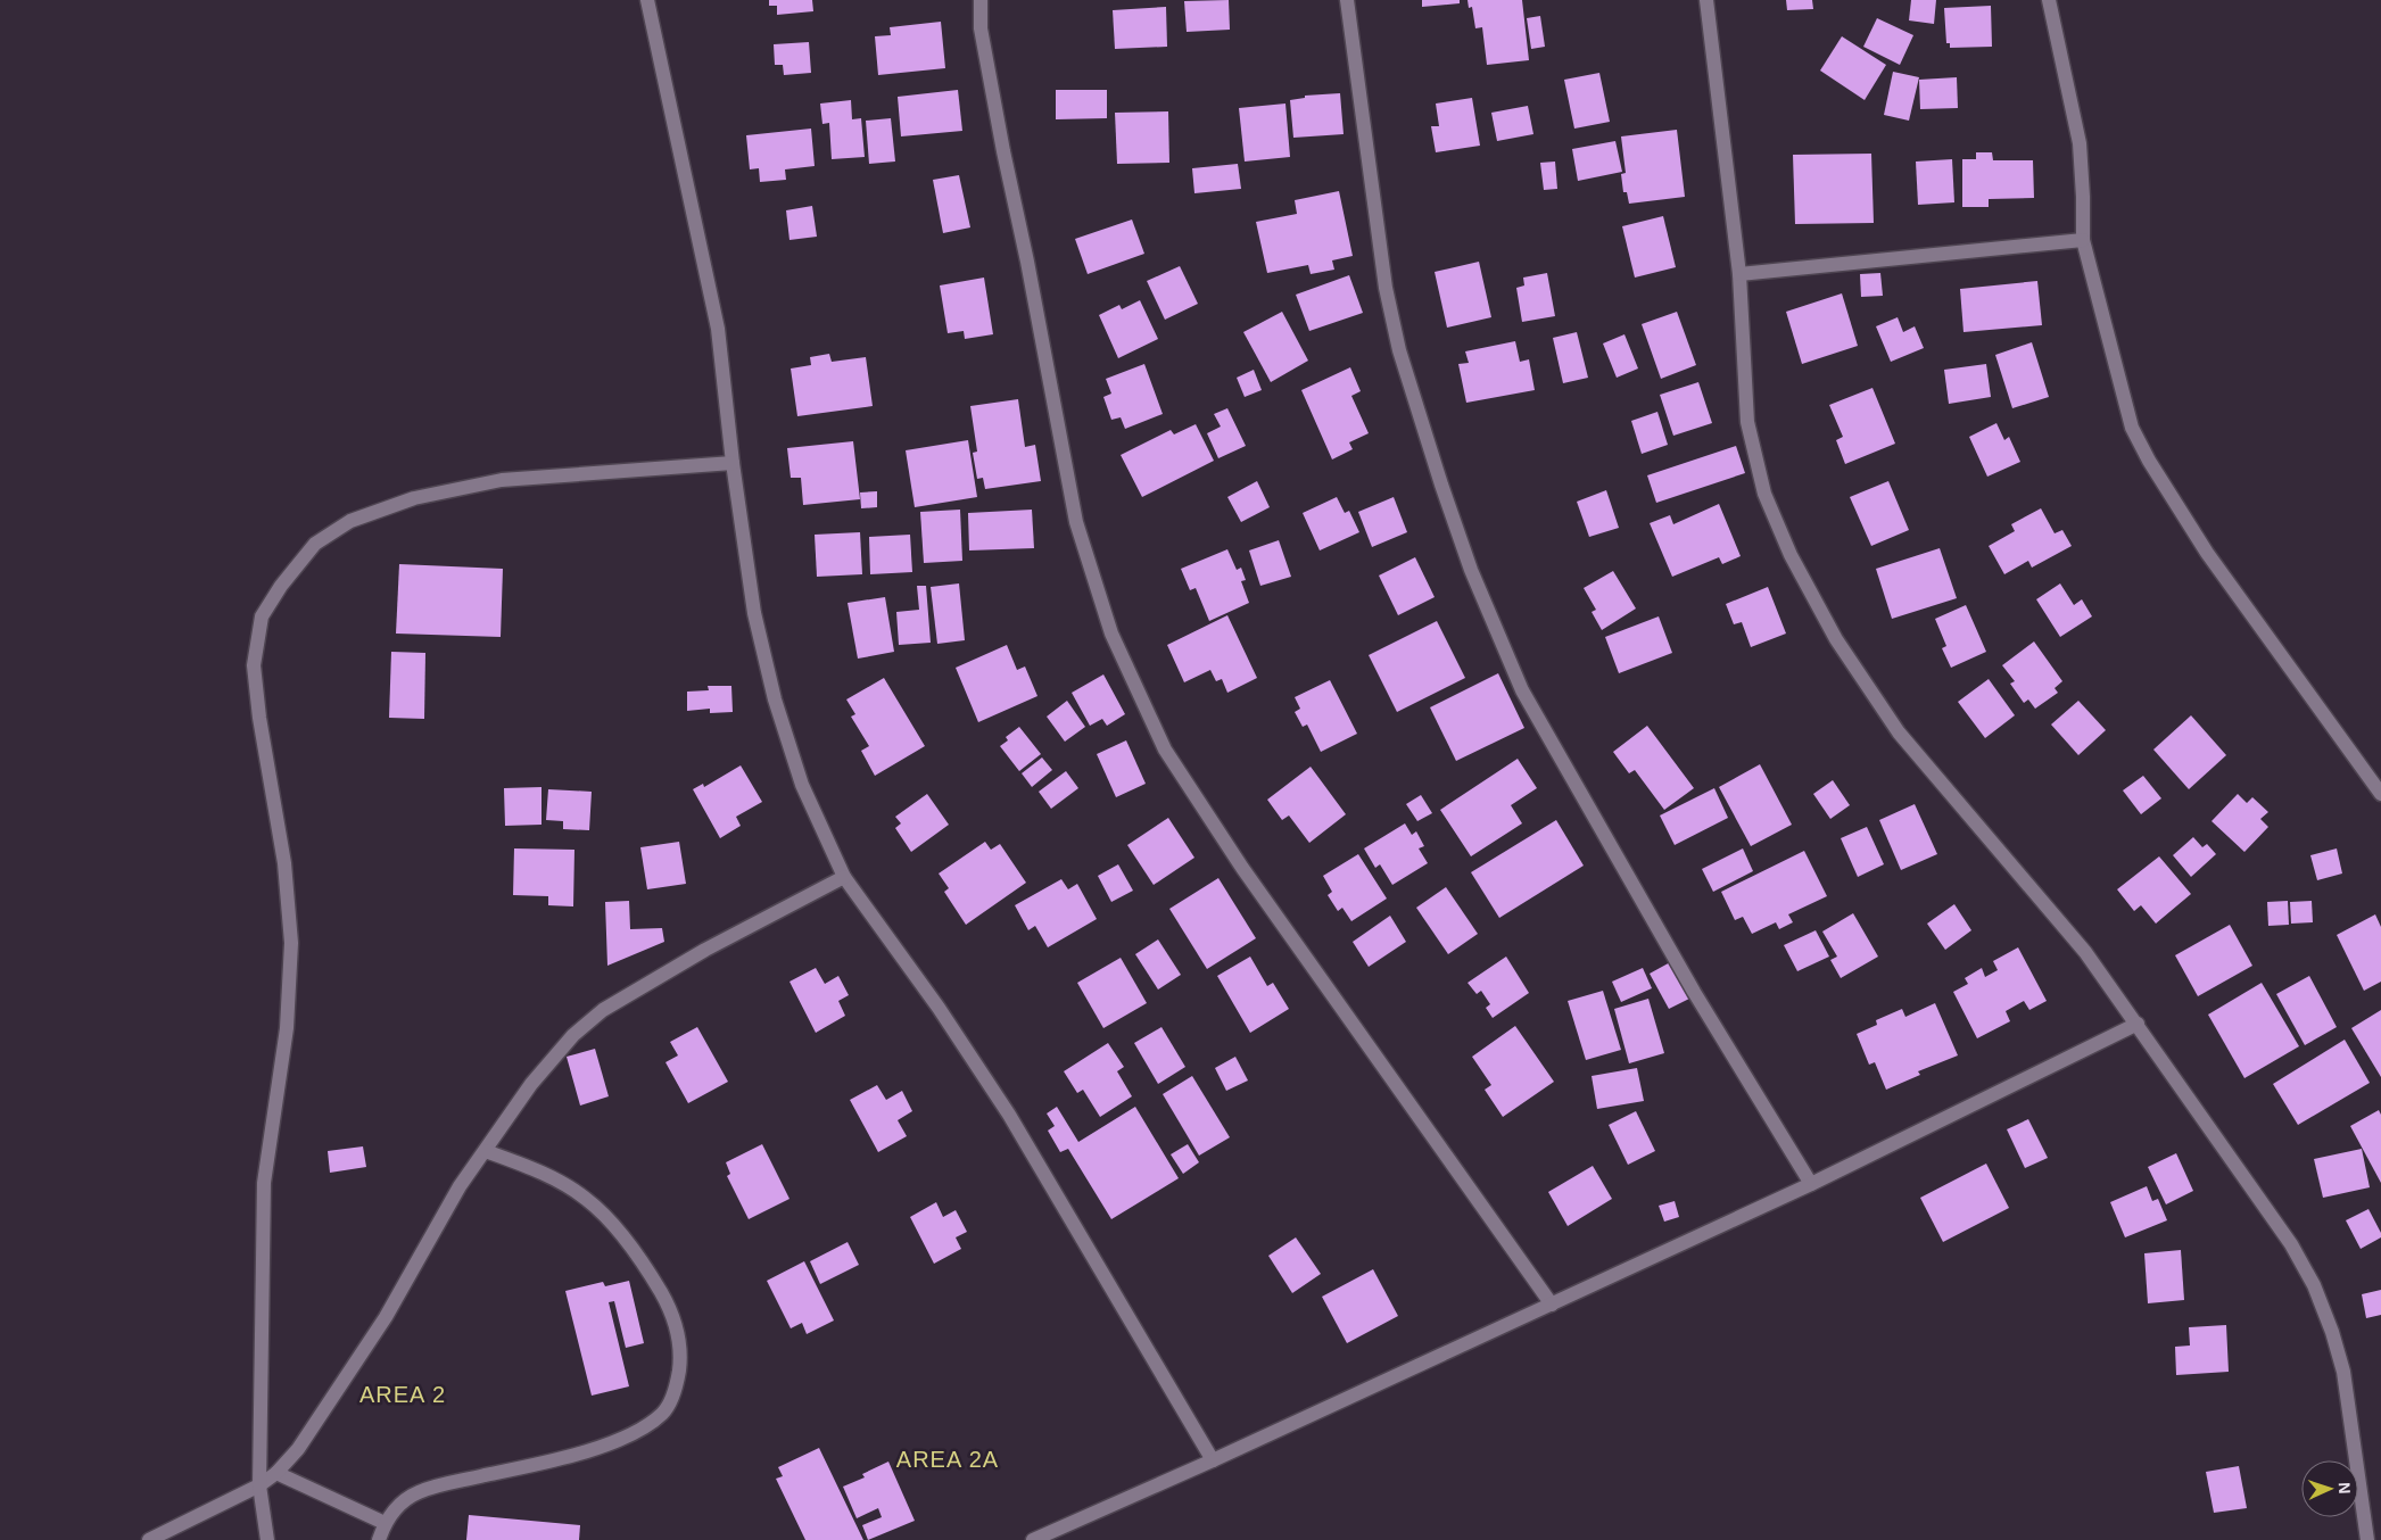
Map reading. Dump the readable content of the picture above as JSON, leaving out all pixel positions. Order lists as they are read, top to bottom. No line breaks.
{"districts":["AREA 2","AREA 2A"],"north":"right"}
